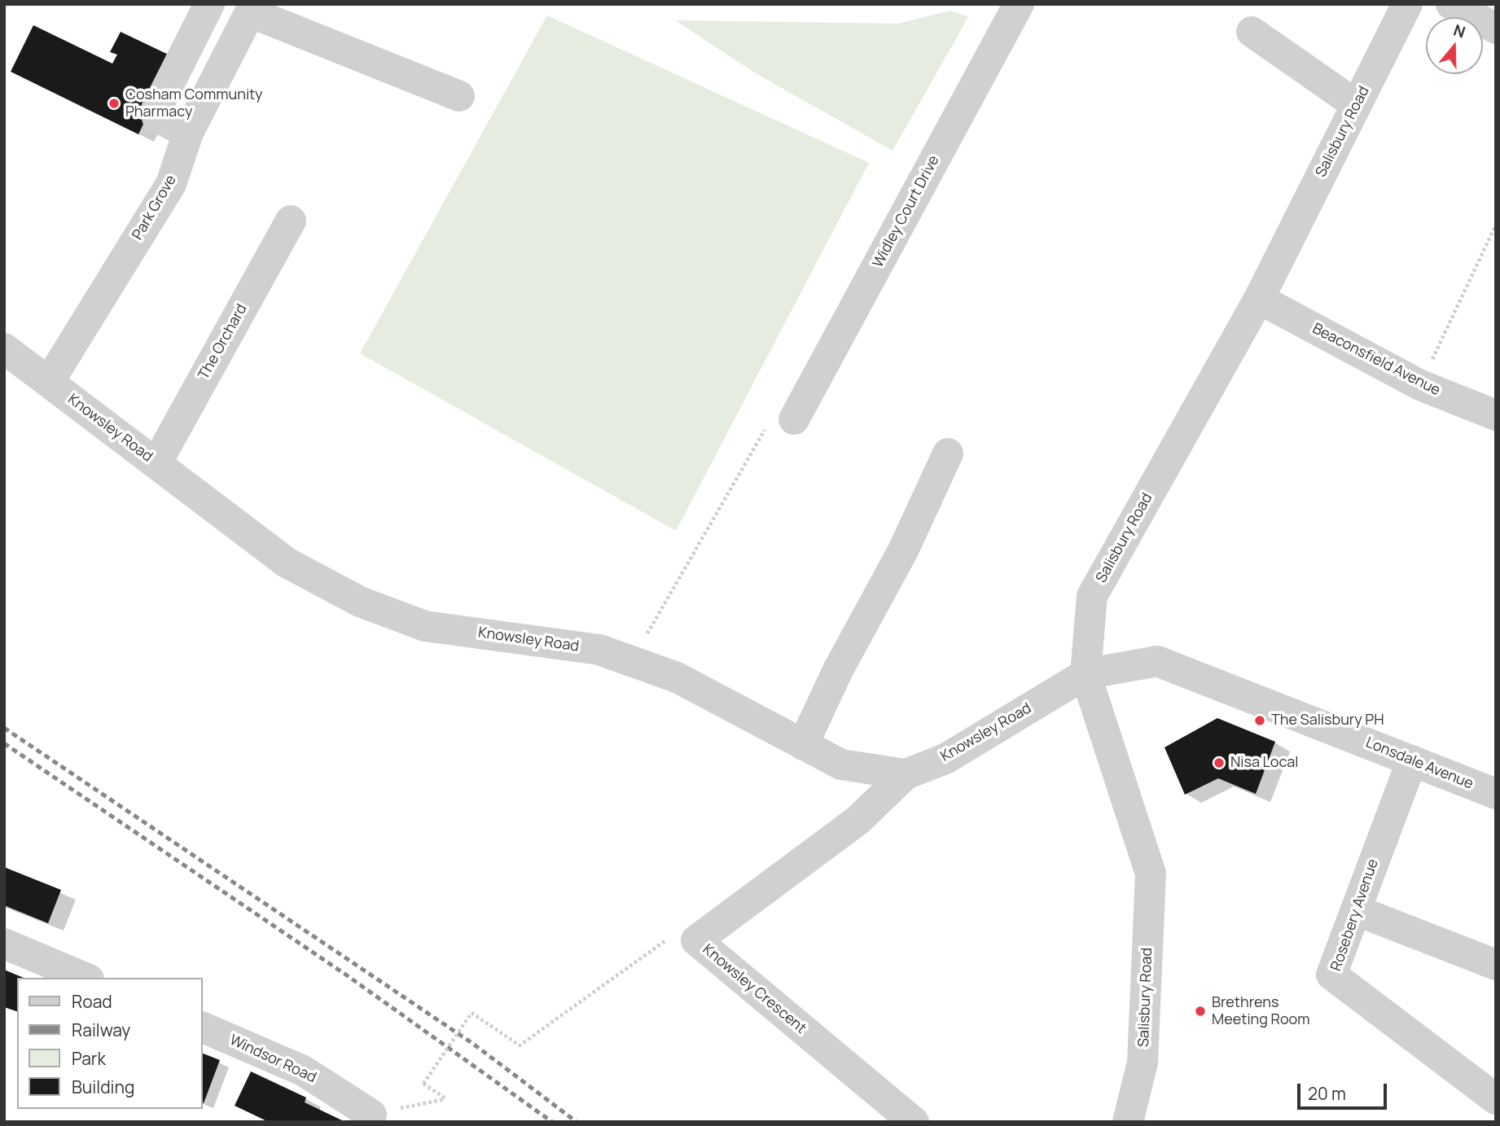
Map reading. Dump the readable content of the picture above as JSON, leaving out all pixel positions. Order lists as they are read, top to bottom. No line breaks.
{"streets":{"street":["Salisbury Road","Park Grove","Widley Court Drive","The Orchard","Beaconsfield Avenue","Knowsley Road","Lonsdale Avenue","Rosebery Avenue","Knowsley Crescent","Windsor Road"]},"crossings":[["Salisbury Road","Beaconsfield Avenue"],["Salisbury Road","Knowsley Road"],["Salisbury Road","Lonsdale Avenue"],["Park Grove","Knowsley Road"],["The Orchard","Knowsley Road"],["Knowsley Road","Lonsdale Avenue"],["Knowsley Road","Knowsley Crescent"],["Lonsdale Avenue","Rosebery Avenue"]],"places":["Cosham Community Pharmacy","The Salisbury PH","Nisa Local","Brethrens Meeting Room"],"legend":["Road","Railway","Park","Building"],"scale_bar":"20 m","north":"top"}
